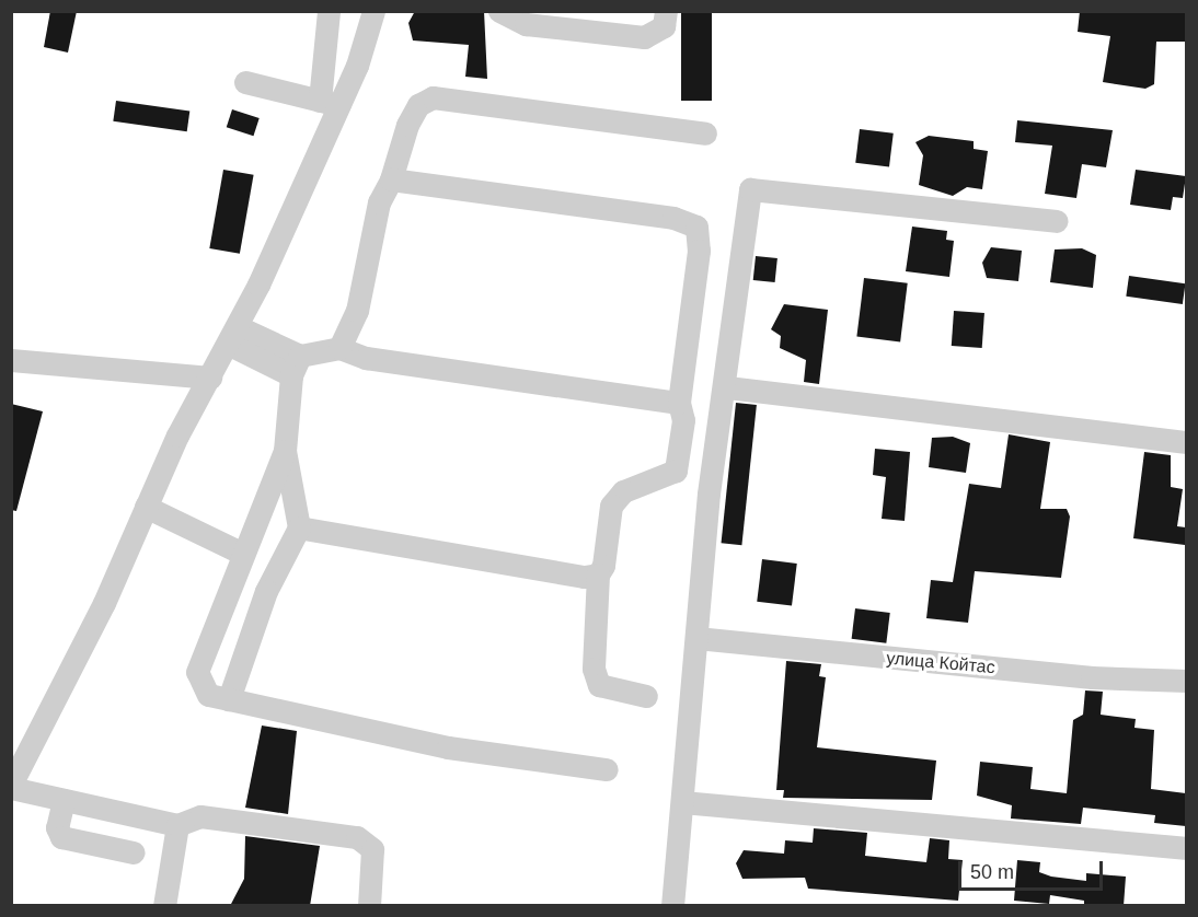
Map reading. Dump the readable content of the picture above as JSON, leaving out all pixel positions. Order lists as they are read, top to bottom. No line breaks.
{"streets":{"street":["улица Койтас"]},"scale_bar":"50 m"}
